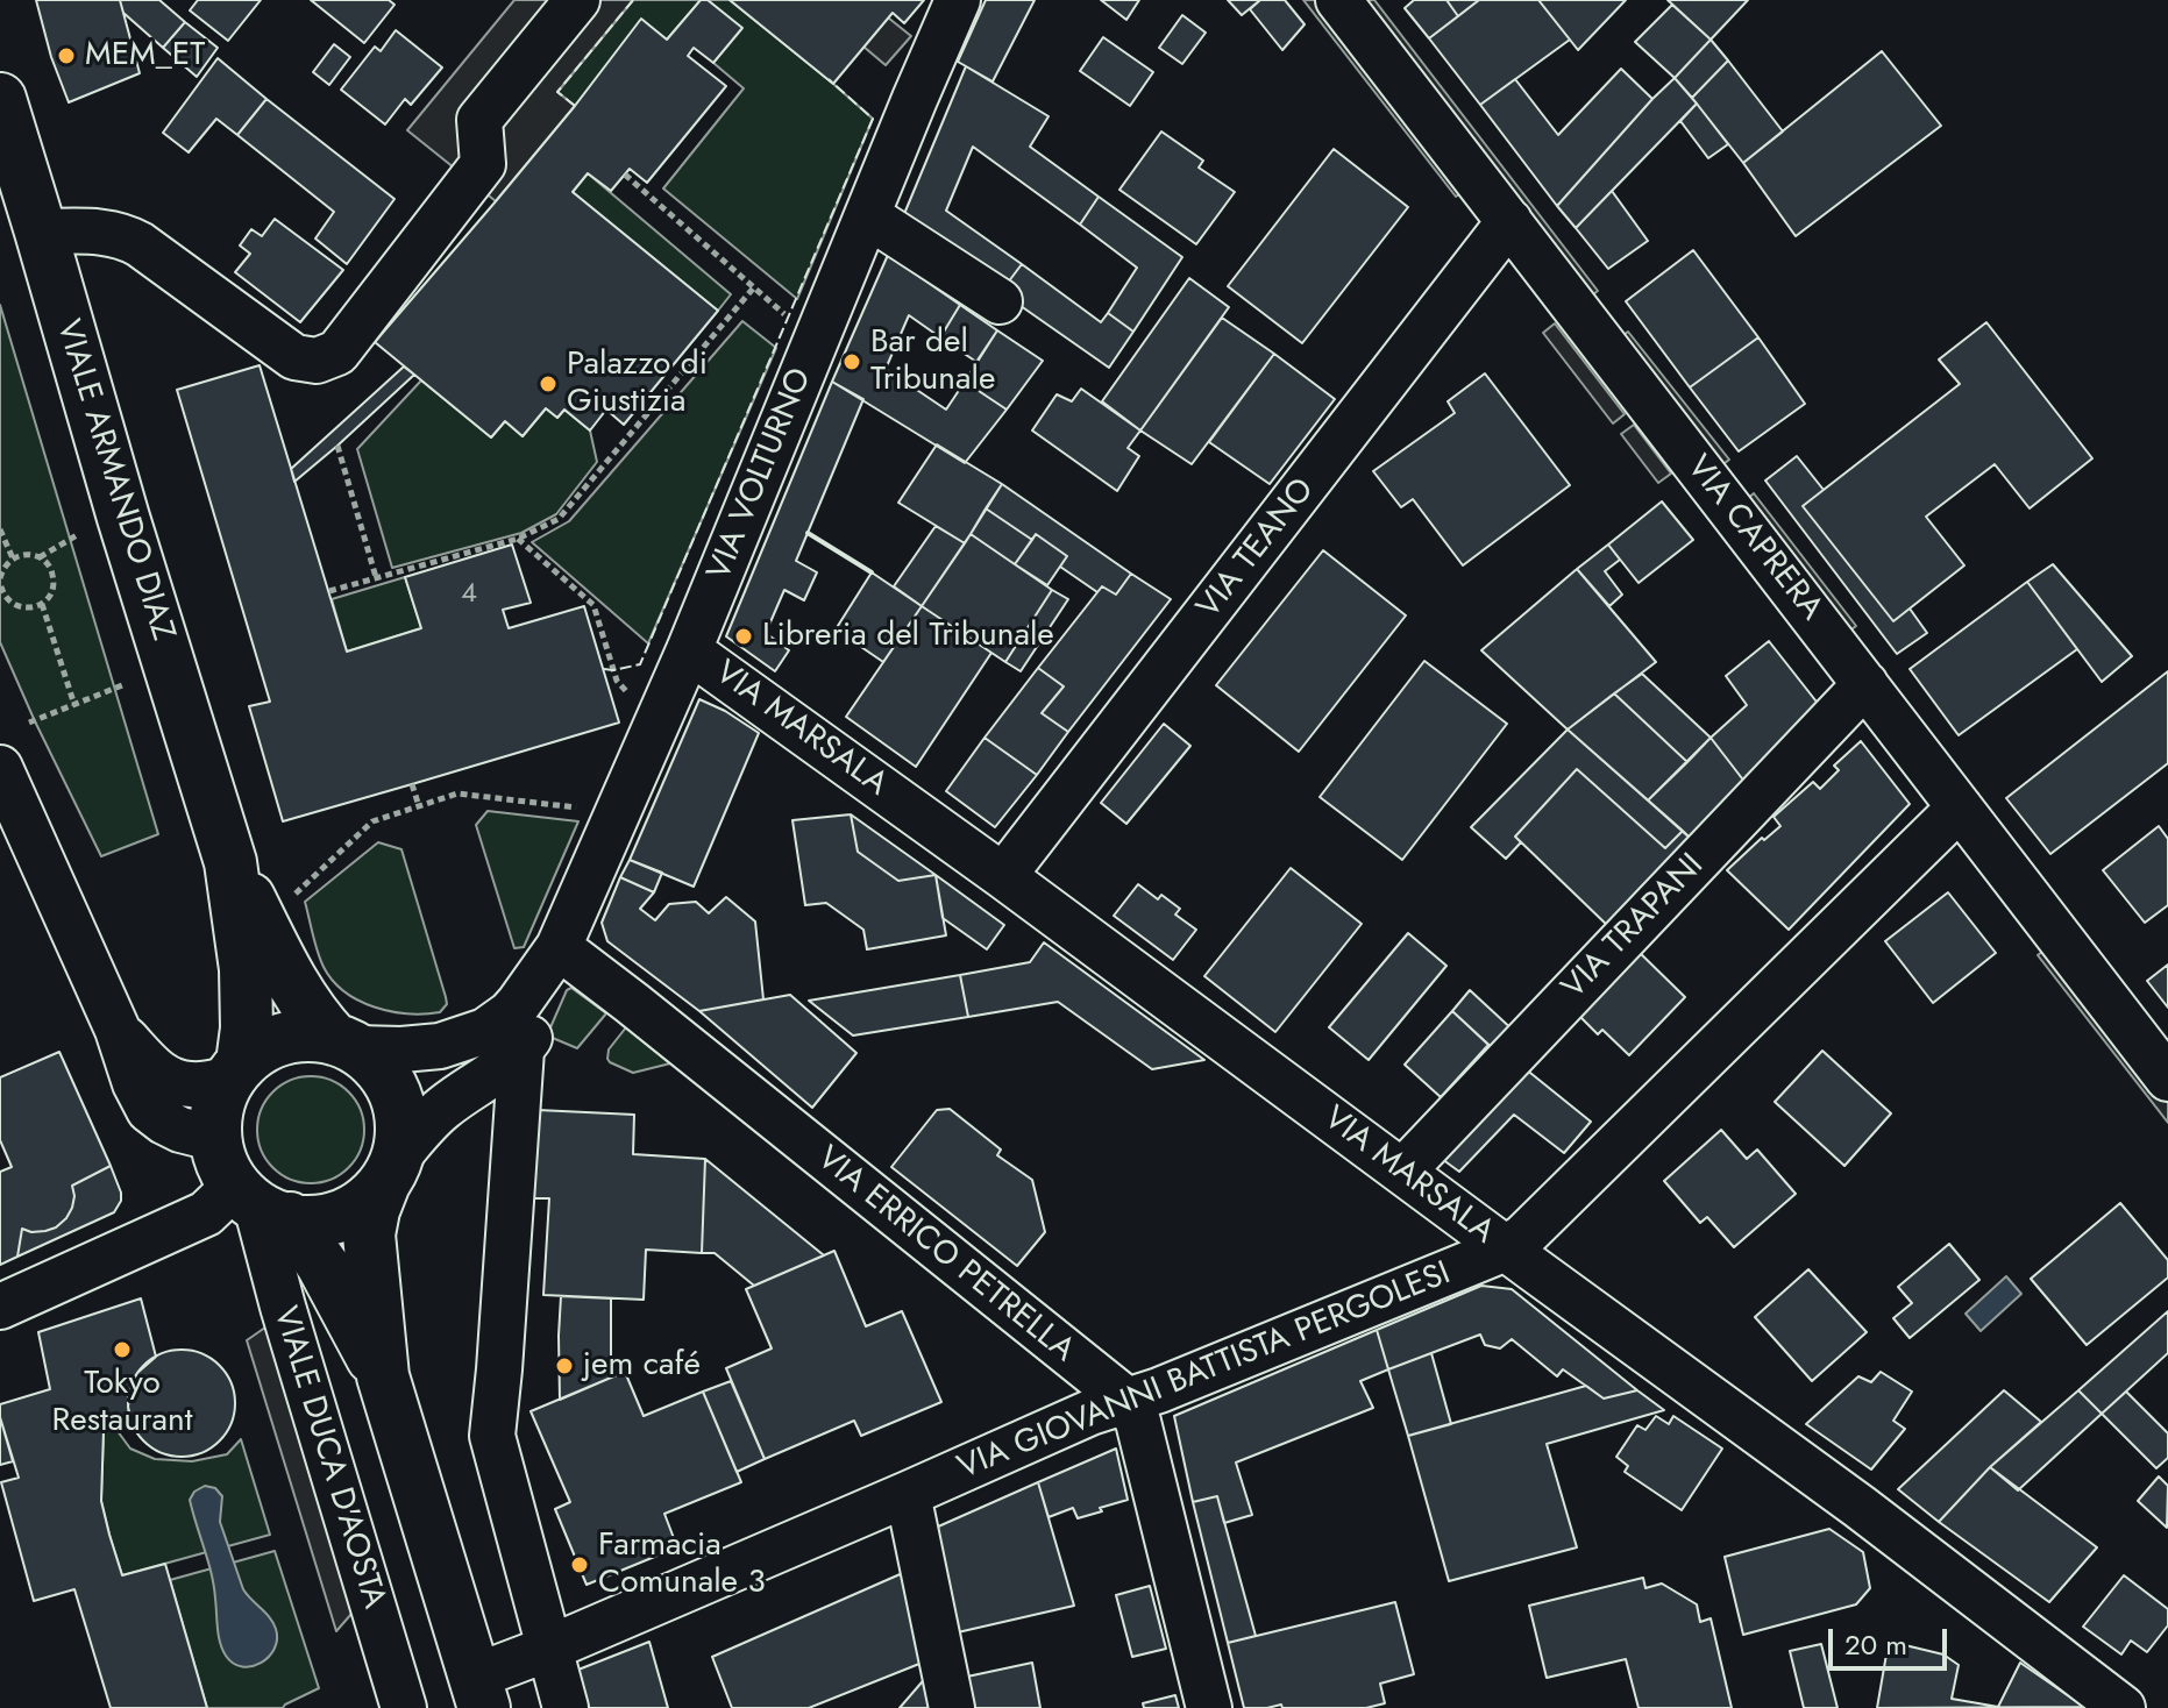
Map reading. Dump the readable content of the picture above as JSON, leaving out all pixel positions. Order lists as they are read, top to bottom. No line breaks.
{"streets":{"main road":["VIALE ARMANDO DIAZ","VIALE DUCA D'AOSTA"],"street":["VIA VOLTURNO","VIA CAPRERA","VIA TEANO","VIA MARSALA","VIA TRAPANI","VIA ERRICO PETRELLA","VIA GIOVANNI BATTISTA PERGOLESI"]},"crossings":[["VIA VOLTURNO","VIA MARSALA"],["VIA VOLTURNO","VIA ERRICO PETRELLA"],["VIALE ARMANDO DIAZ","VIALE DUCA D'AOSTA"],["VIA CAPRERA","VIA TEANO"],["VIA CAPRERA","VIA TRAPANI"],["VIA CAPRERA","VIA GIOVANNI BATTISTA PERGOLESI"],["VIA TEANO","VIA MARSALA"],["VIA MARSALA","VIA TRAPANI"],["VIA MARSALA","VIA GIOVANNI BATTISTA PERGOLESI"],["VIA ERRICO PETRELLA","VIA GIOVANNI BATTISTA PERGOLESI"],["VIA GIOVANNI BATTISTA PERGOLESI","VIALE DUCA D'AOSTA"]],"places":["MEM_ET","Bar del Tribunale","Palazzo di Giustizia","Libreria del Tribunale","Tokyo Restaurant","jem café","Farmacia Comunale 3"],"house_numbers":["4"],"scale_bar":"20 m"}
